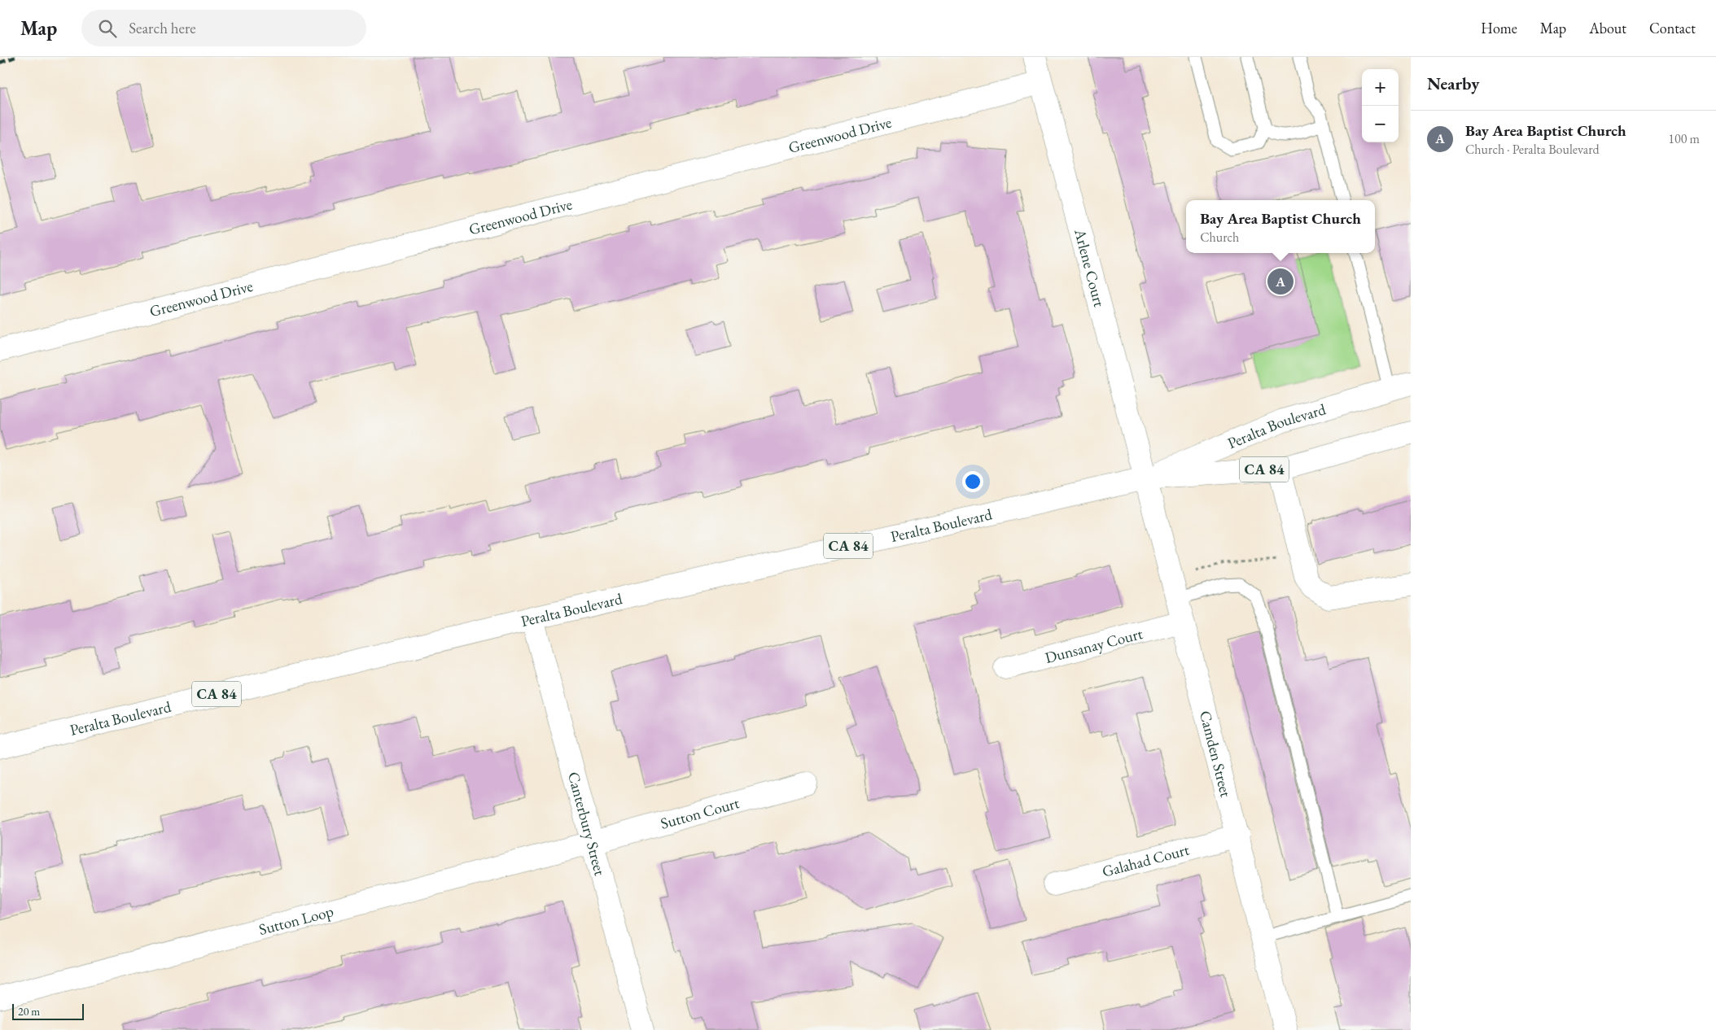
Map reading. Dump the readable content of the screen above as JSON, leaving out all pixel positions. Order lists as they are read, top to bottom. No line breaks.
{"streets":{"street":["Greenwood Drive","Arlene Court","Peralta Boulevard","CA 84","Dunsanay Court","Camden Street","Sutton Court","Canterbury Street","Galahad Court","Sutton Loop"]},"crossings":[["Greenwood Drive","Arlene Court"],["Arlene Court","Peralta Boulevard"],["Arlene Court","Camden Street"],["Peralta Boulevard","Camden Street"],["Peralta Boulevard","Canterbury Street"],["Dunsanay Court","Camden Street"],["Camden Street","Galahad Court"],["Sutton Court","Canterbury Street"],["Sutton Court","Sutton Loop"],["Canterbury Street","Sutton Loop"]],"scale_bar":"20 m","page":{"header":"Map","search":"Search here","nav":["Home","Map","About","Contact"],"heading":"Nearby","map_buttons":["+","−"],"list":[{"mark":"A","name":"Bay Area Baptist Church","note":"Church · Peralta Boulevard","value":"100 m"}],"popup":["Bay Area Baptist Church","Church"],"pins":"A","scale":"20 m"}}
